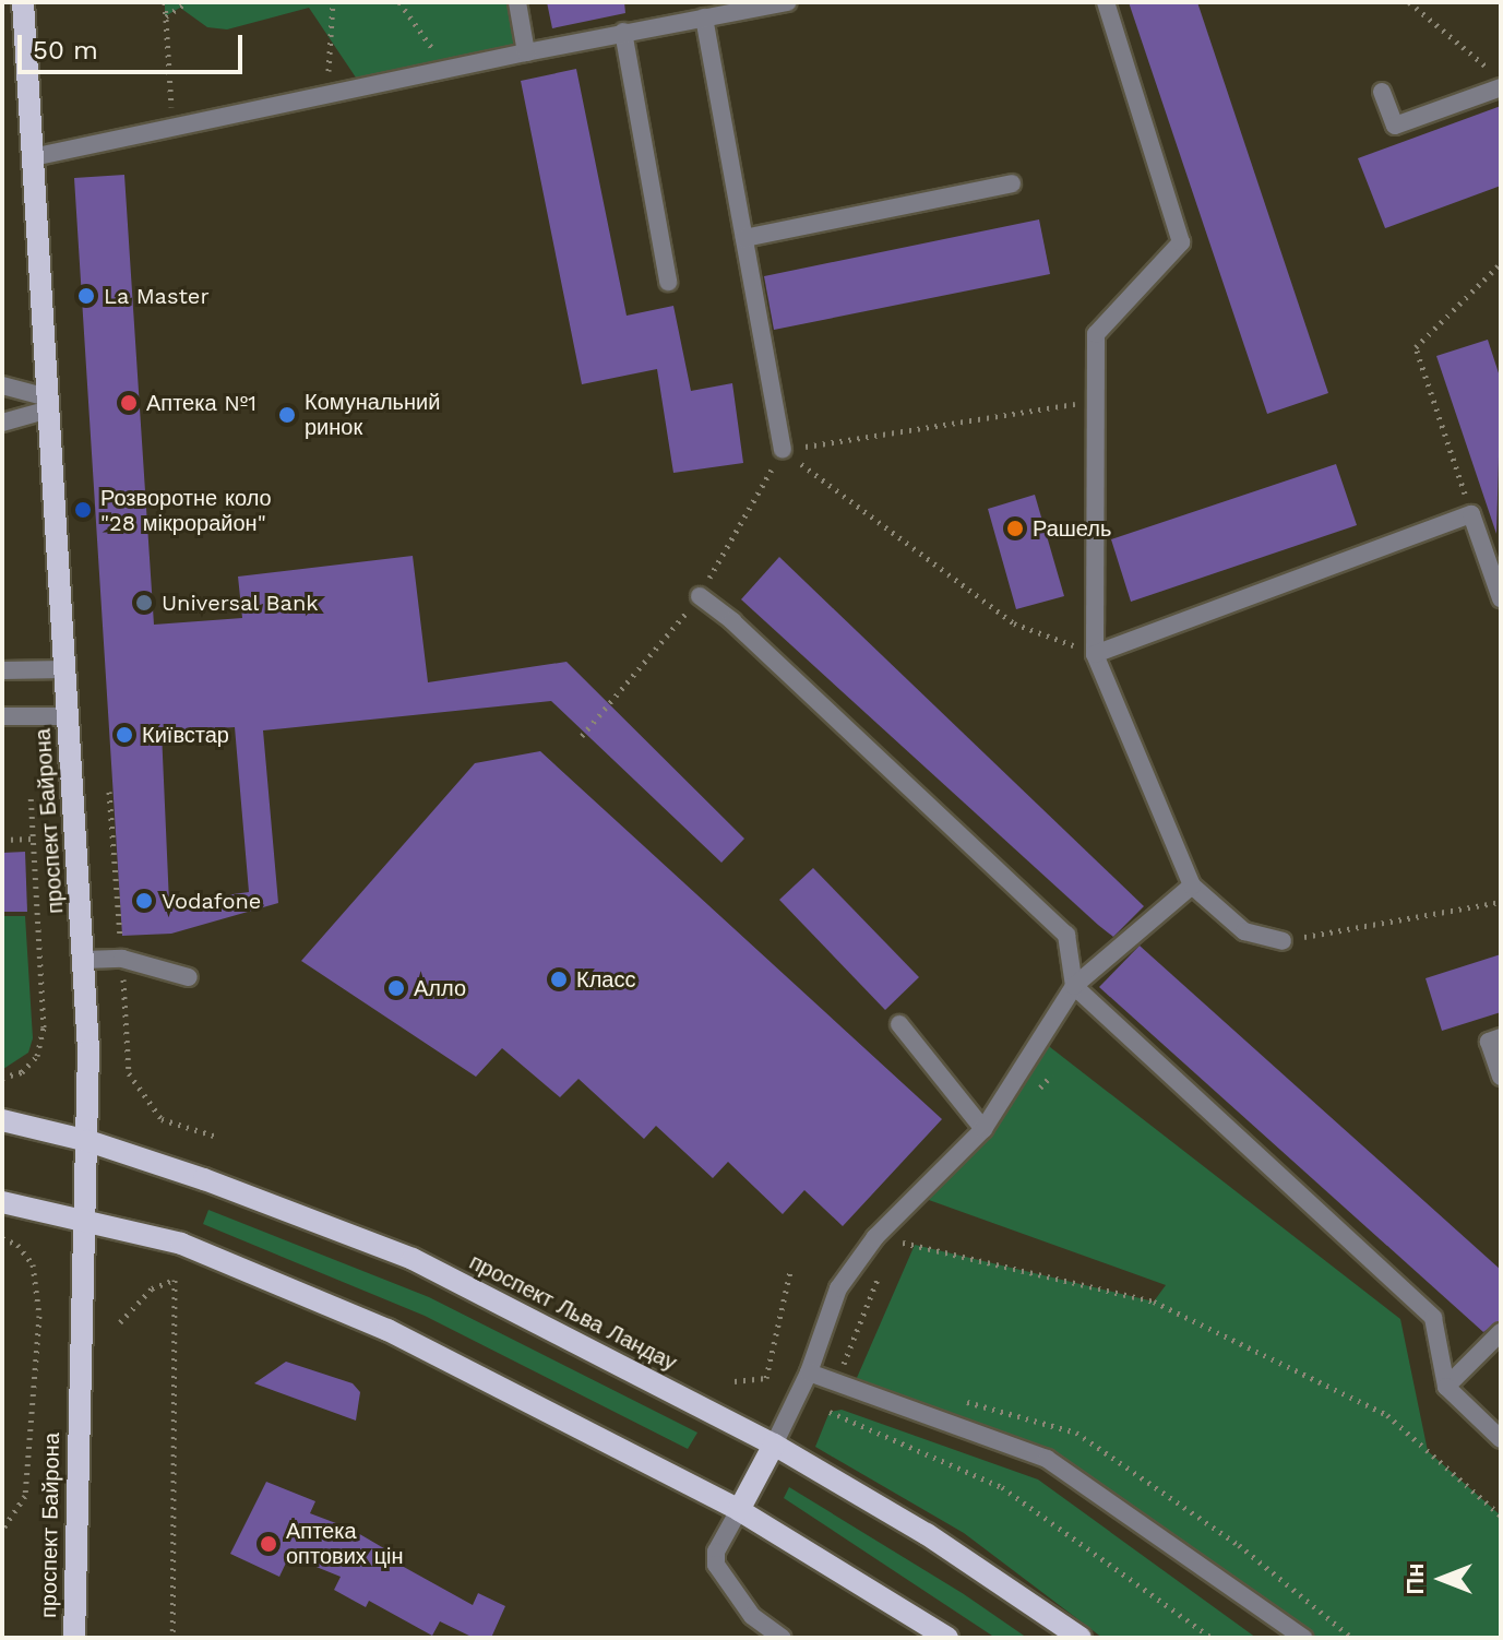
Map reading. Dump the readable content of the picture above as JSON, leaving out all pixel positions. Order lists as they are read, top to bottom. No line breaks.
{"streets":{"main road":["проспект Байрона","проспект Льва Ландау"]},"crossings":[["проспект Байрона","проспект Льва Ландау"]],"places":["La Master","Аптека №1","Комунальний ринок","Розворотне коло \"28 мікрорайон\"","Рашель","Universal Bank","Київстар","Vodafone","Класс","Алло","Аптека оптових цін"],"scale_bar":"50 m","north":"left"}
